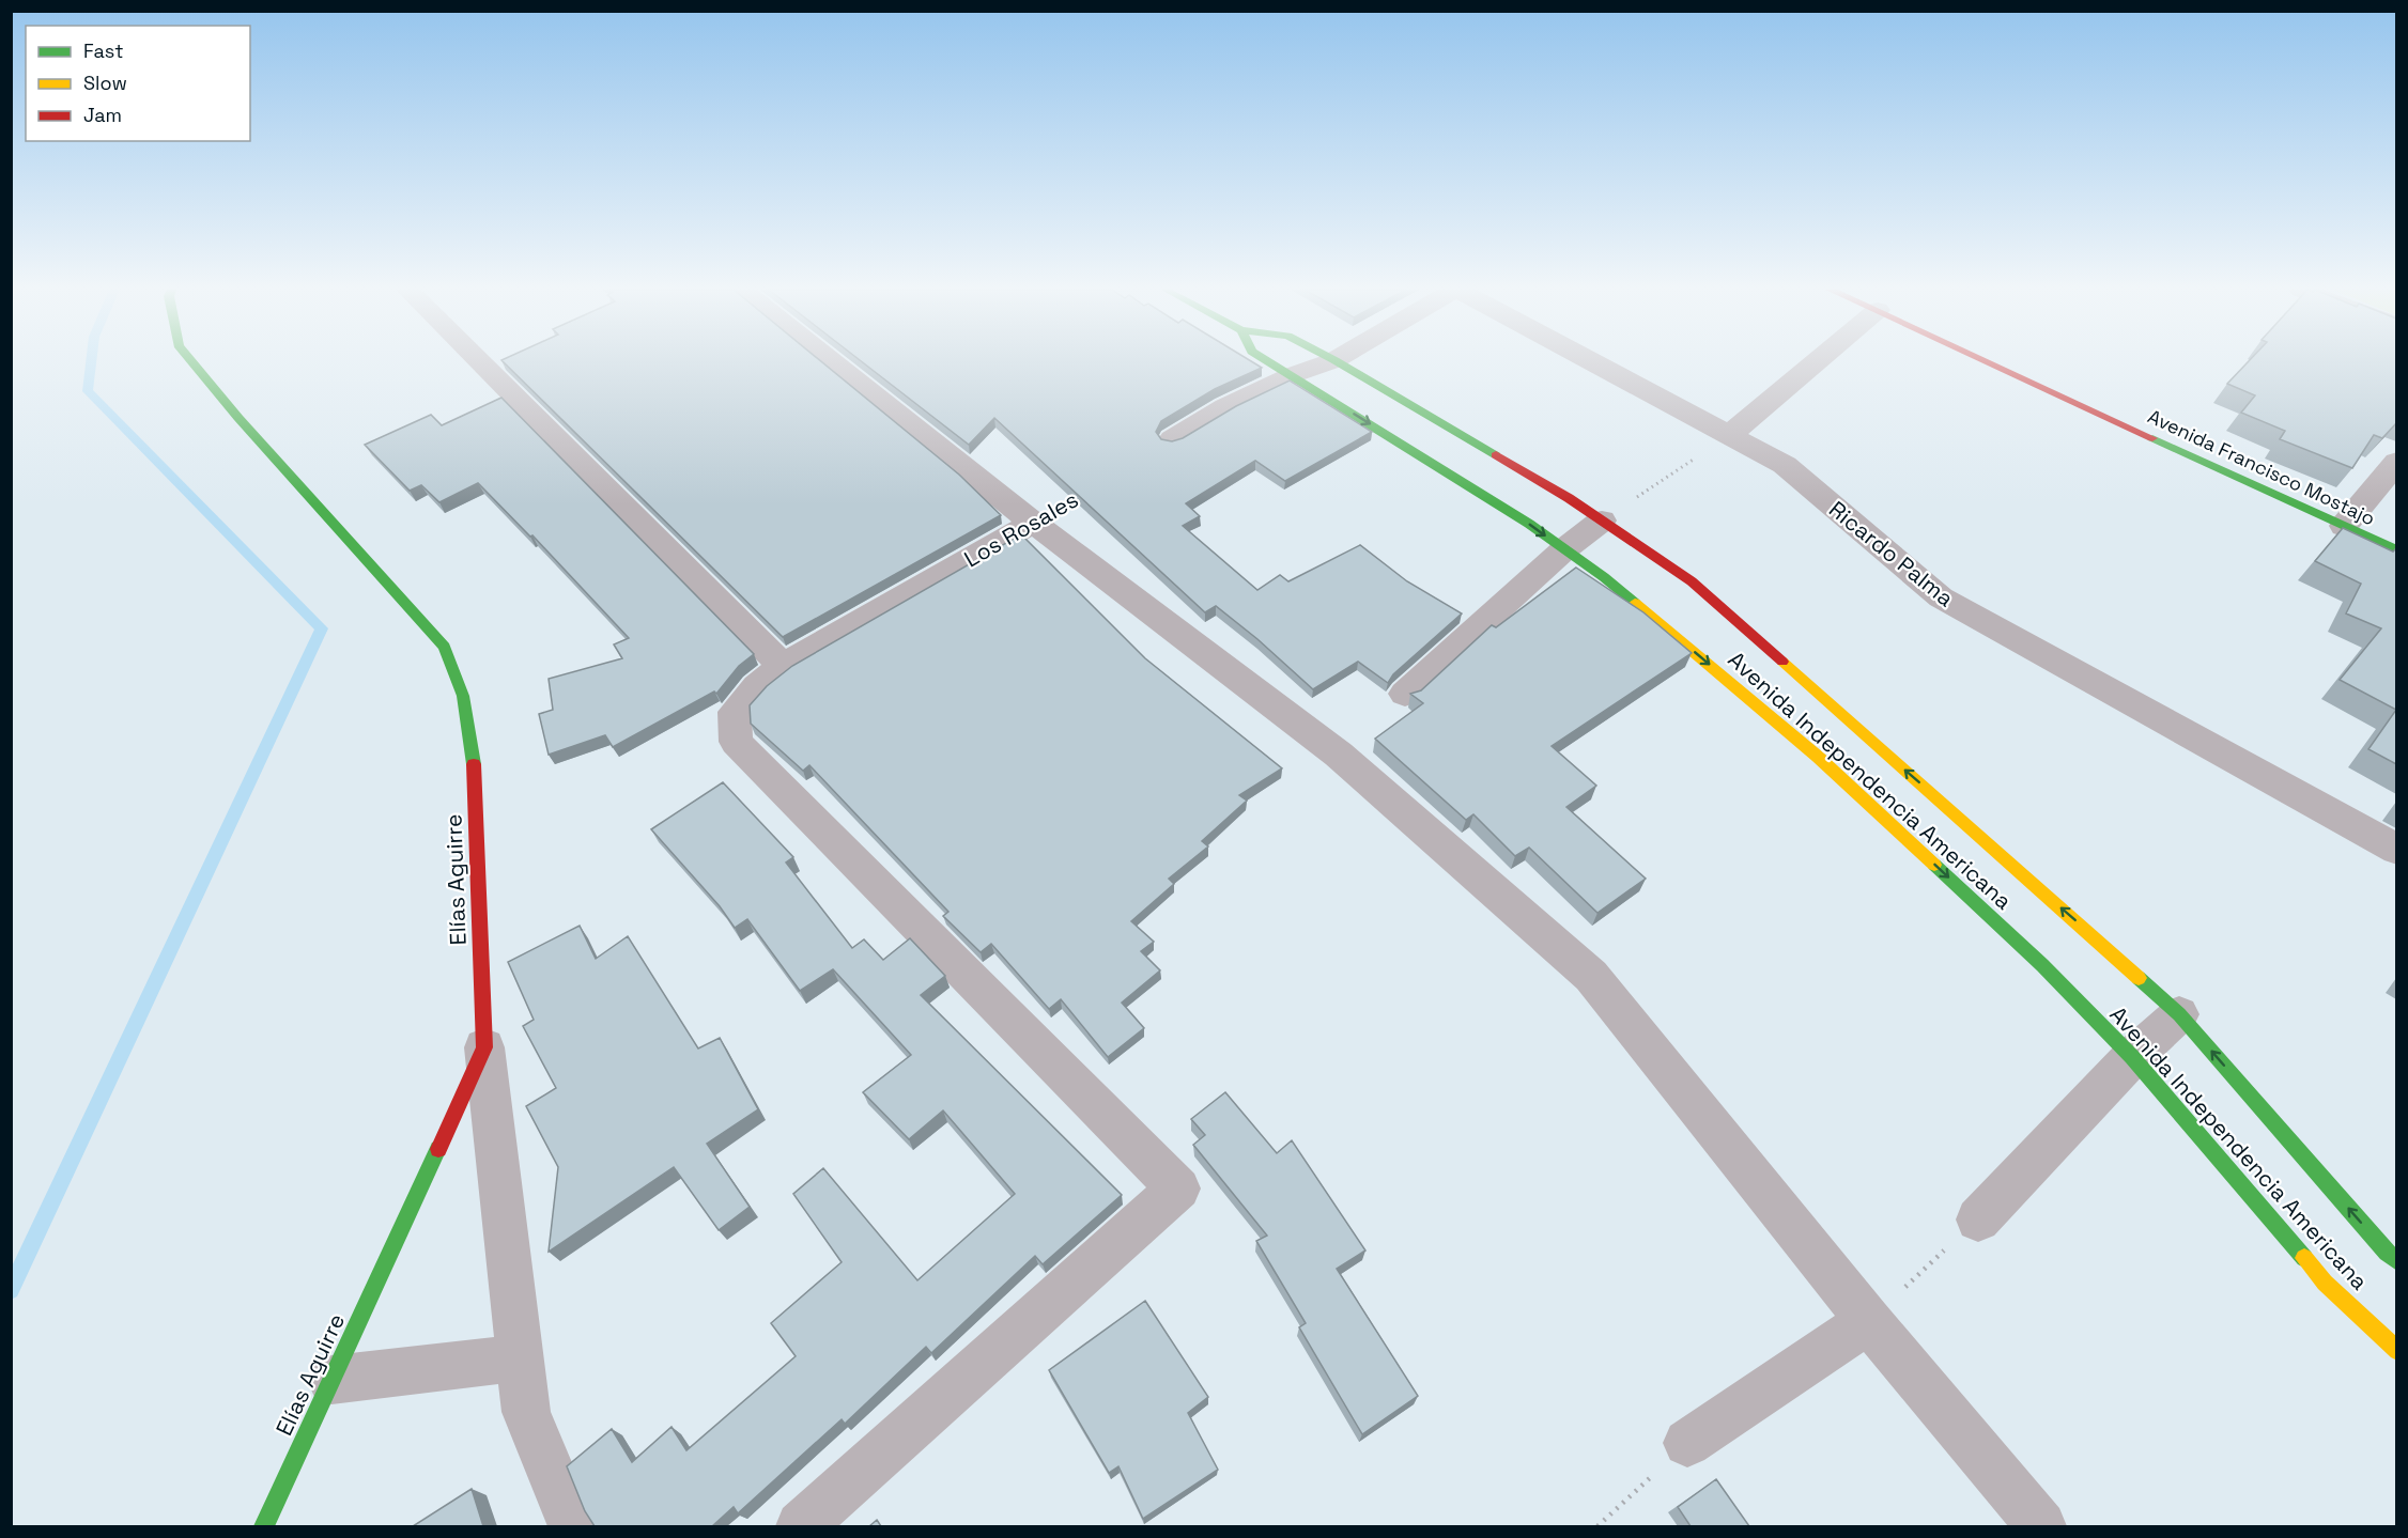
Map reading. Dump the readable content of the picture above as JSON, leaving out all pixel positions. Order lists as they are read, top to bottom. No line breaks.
{"streets":{"street":["Avenida Francisco Mostajo","Los Rosales","Ricardo Palma","Avenida Independencia Americana","Elías Aguirre"]},"legend":["Fast","Slow","Jam"]}
